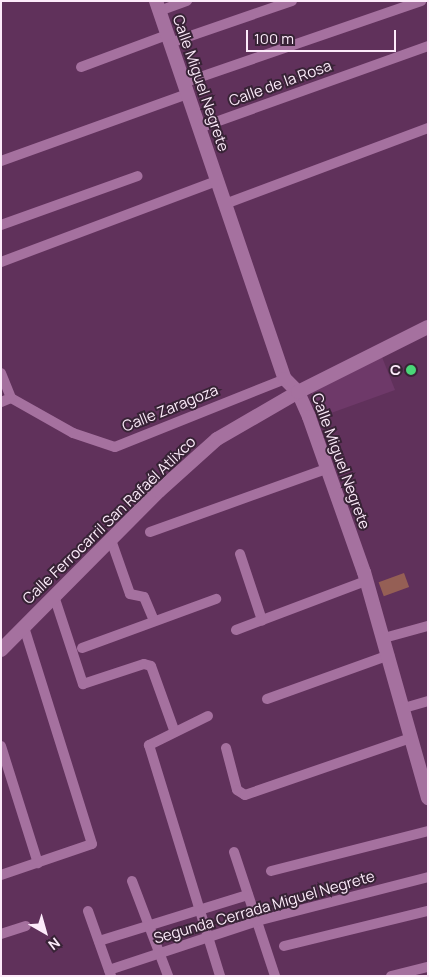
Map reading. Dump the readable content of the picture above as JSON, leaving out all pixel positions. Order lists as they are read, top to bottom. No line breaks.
{"streets":{"street":["Calle Miguel Negrete","Calle de la Rosa","Calle Zaragoza","Calle Ferrocarril San Rafaél Atlixco","Segunda Cerrada Miguel Negrete"]},"crossings":[["Calle Miguel Negrete","Calle de la Rosa"],["Calle Miguel Negrete","Calle Zaragoza"],["Calle Miguel Negrete","Calle Ferrocarril San Rafaél Atlixco"]],"places":["C"],"scale_bar":"100 m","north":"bottom right"}
